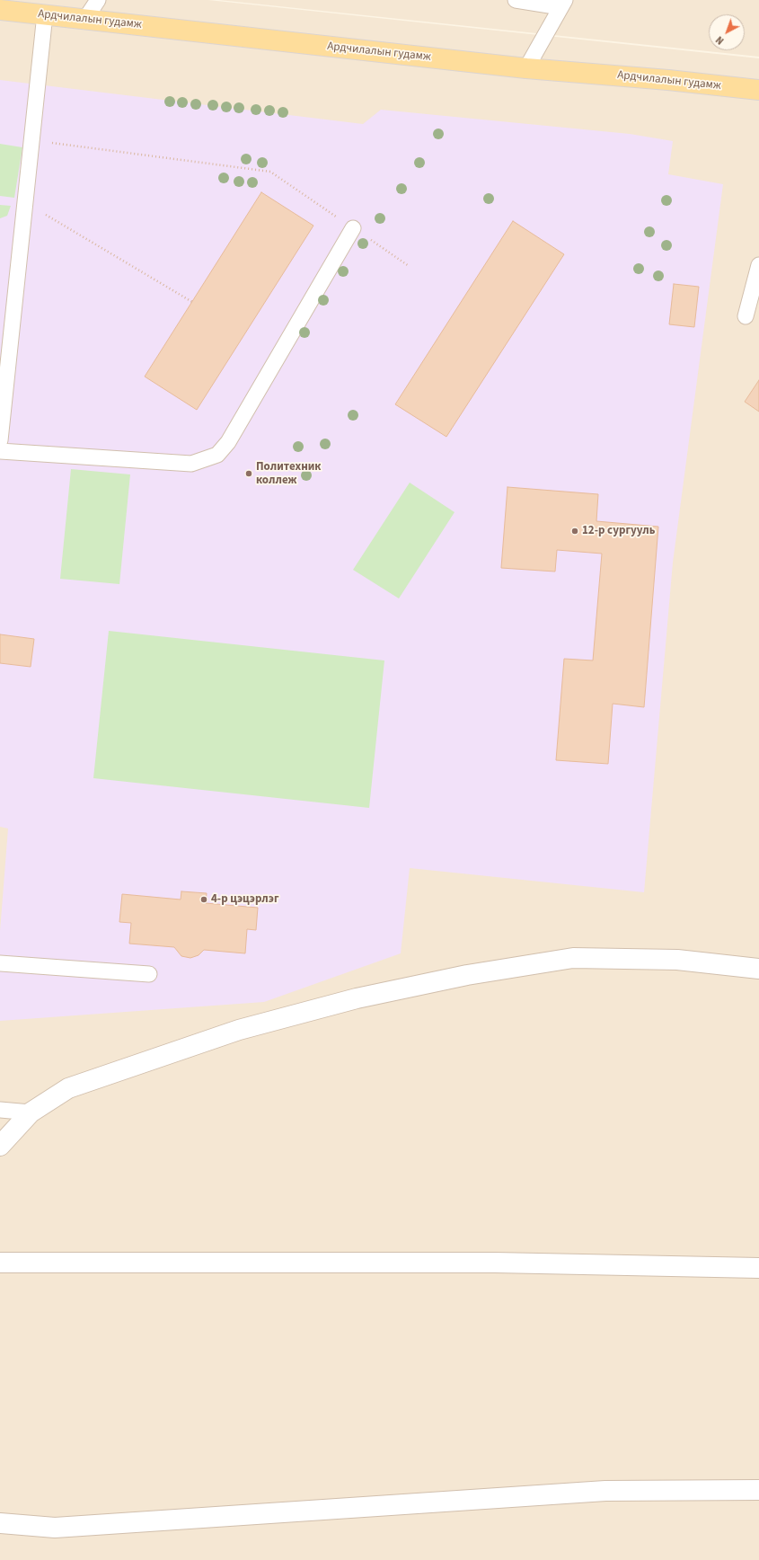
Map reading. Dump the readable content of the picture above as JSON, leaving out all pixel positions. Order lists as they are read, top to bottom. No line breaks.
{"streets":{"main road":["Ардчилалын гудамж"]},"places":["Политехник коллеж","12-р сургууль","4-р цэцэрлэг"],"north":"bottom left"}
